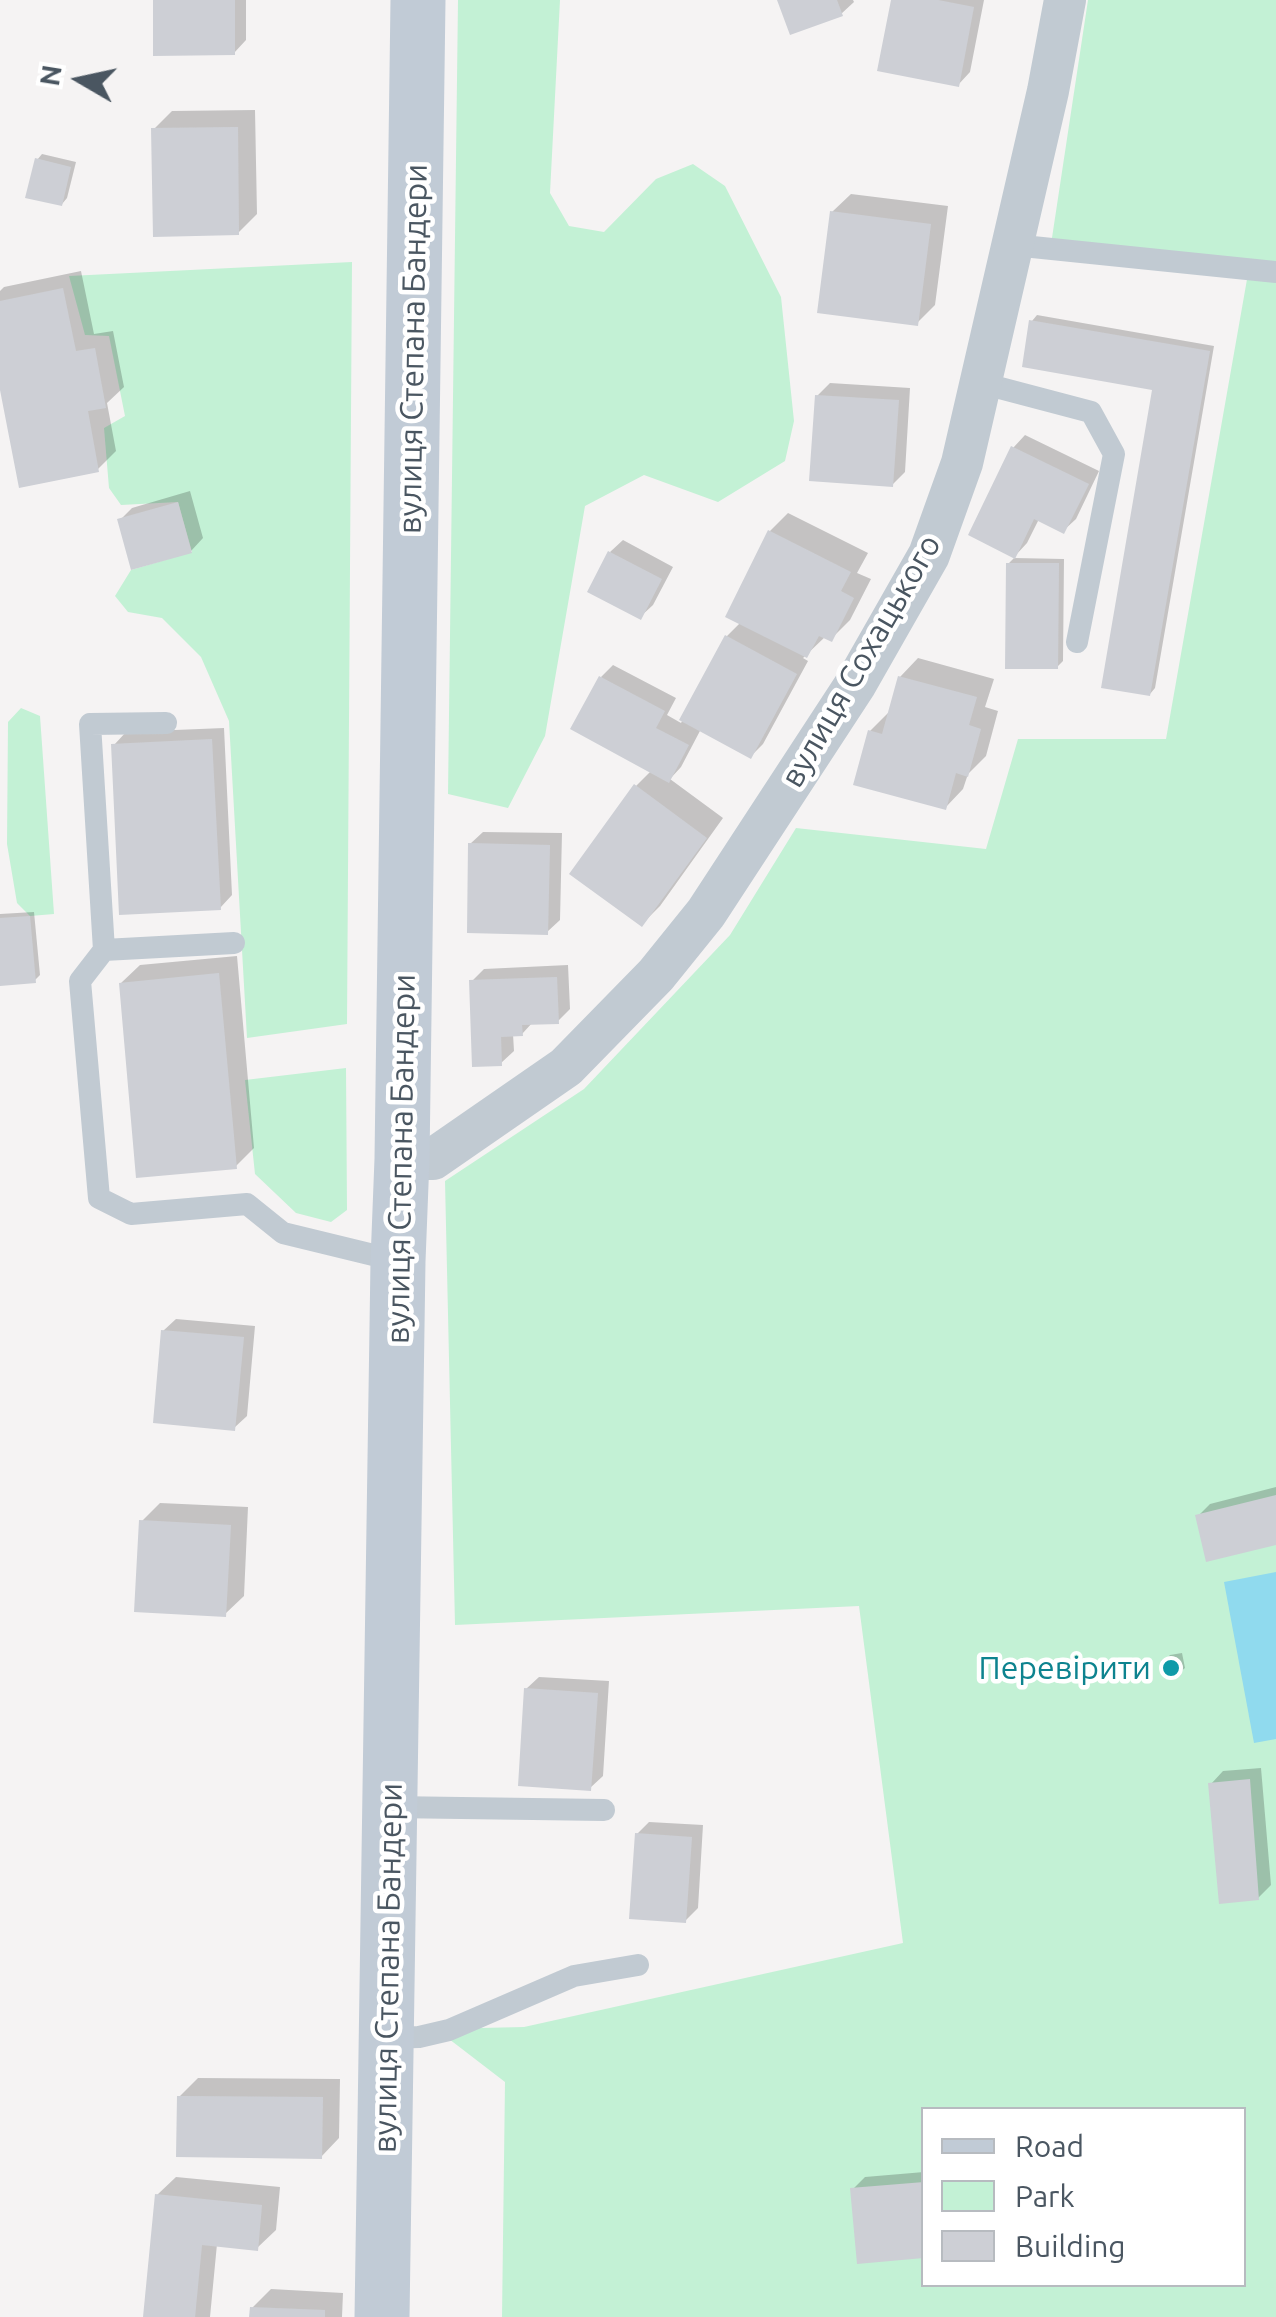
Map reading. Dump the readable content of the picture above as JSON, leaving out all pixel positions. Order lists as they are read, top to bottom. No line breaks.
{"streets":{"main road":["вулиця Степана Бандери"],"street":["вулиця Сохацького"]},"crossings":[["вулиця Степана Бандери","вулиця Сохацького"]],"places":["Перевірити"],"legend":["Road","Park","Building"],"north":"left"}
